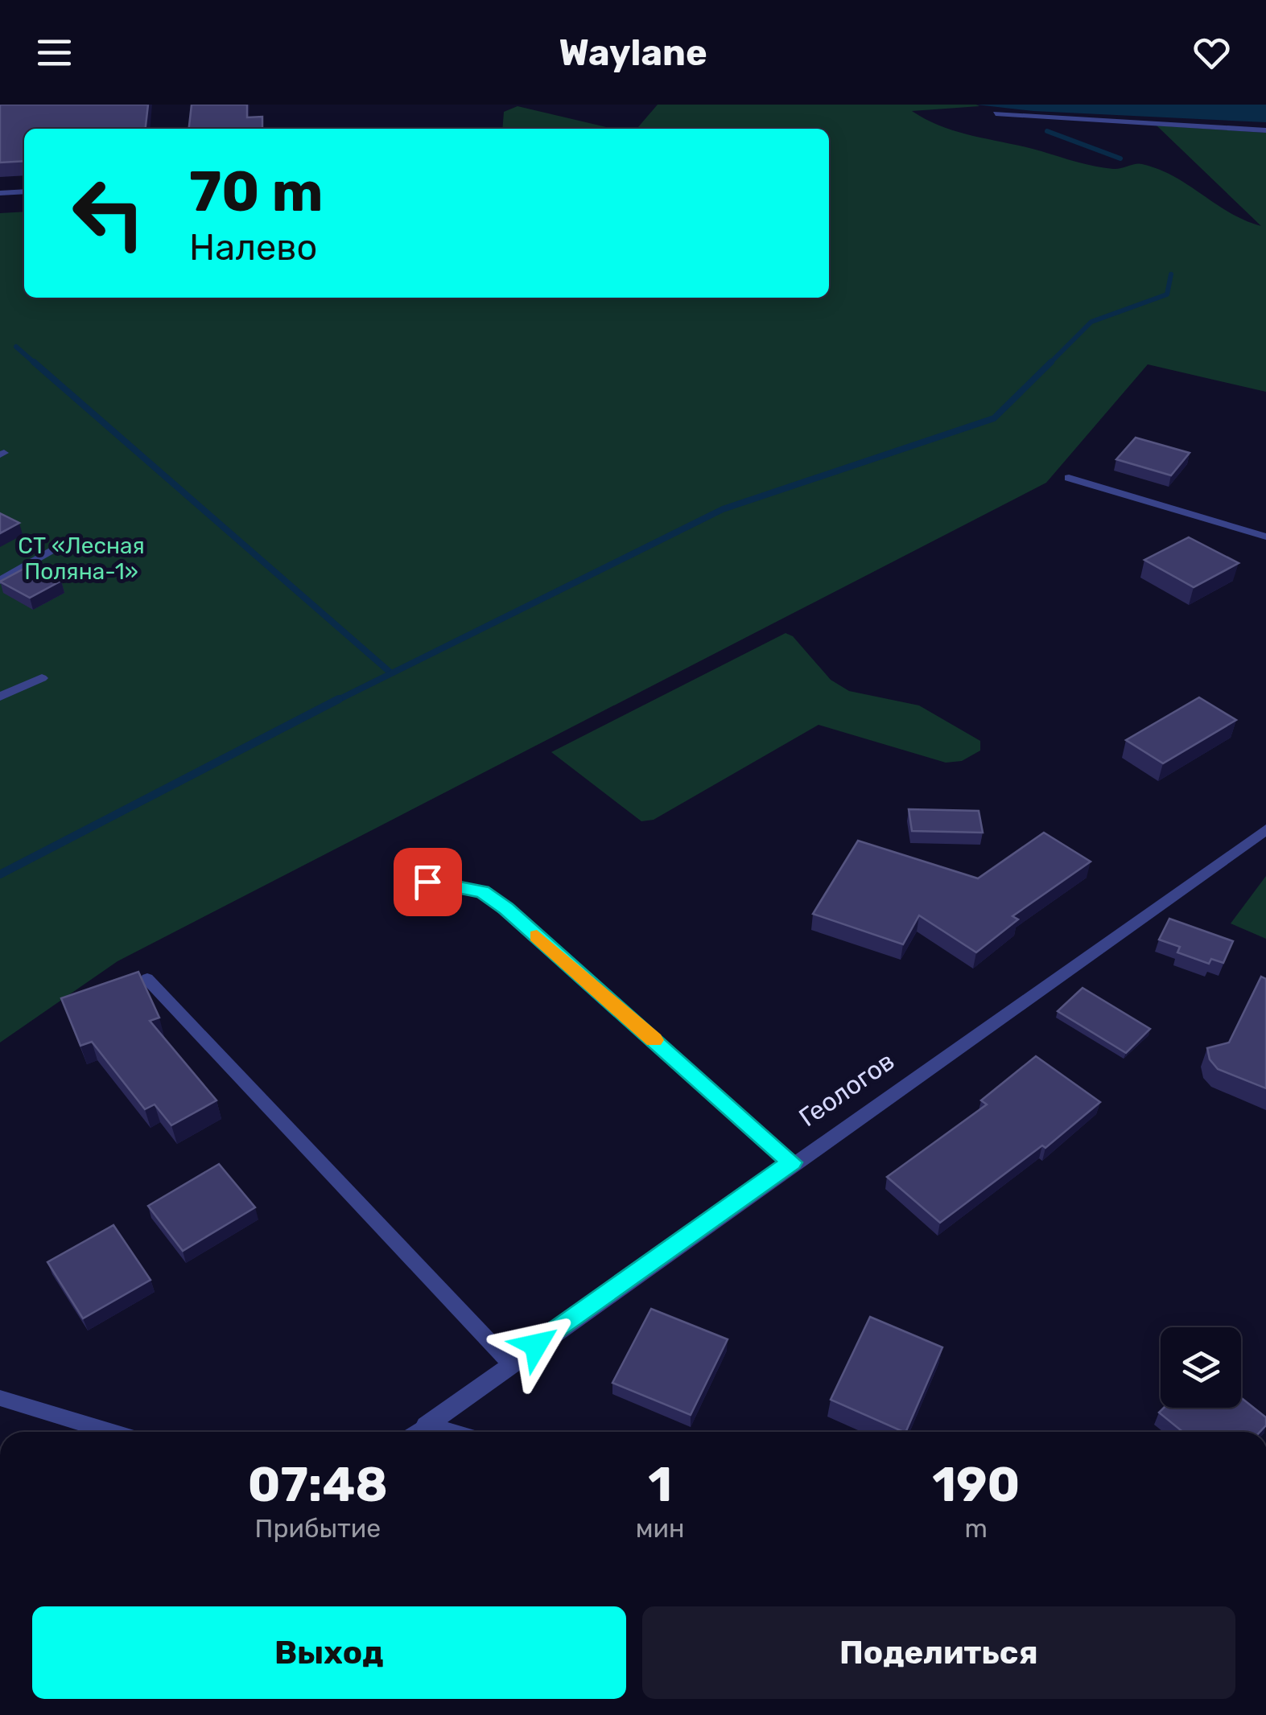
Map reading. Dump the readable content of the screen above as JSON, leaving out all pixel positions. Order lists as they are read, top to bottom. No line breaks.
{"streets":{"street":["Геологов"]},"parks":["СТ «Лесная Поляна-1»"],"page":{"header":"Waylane","turn":["70 m","Налево"],"eta":["07:48","Прибытие","1","мин","190","m"],"buttons":["Выход","Поделиться"]}}
